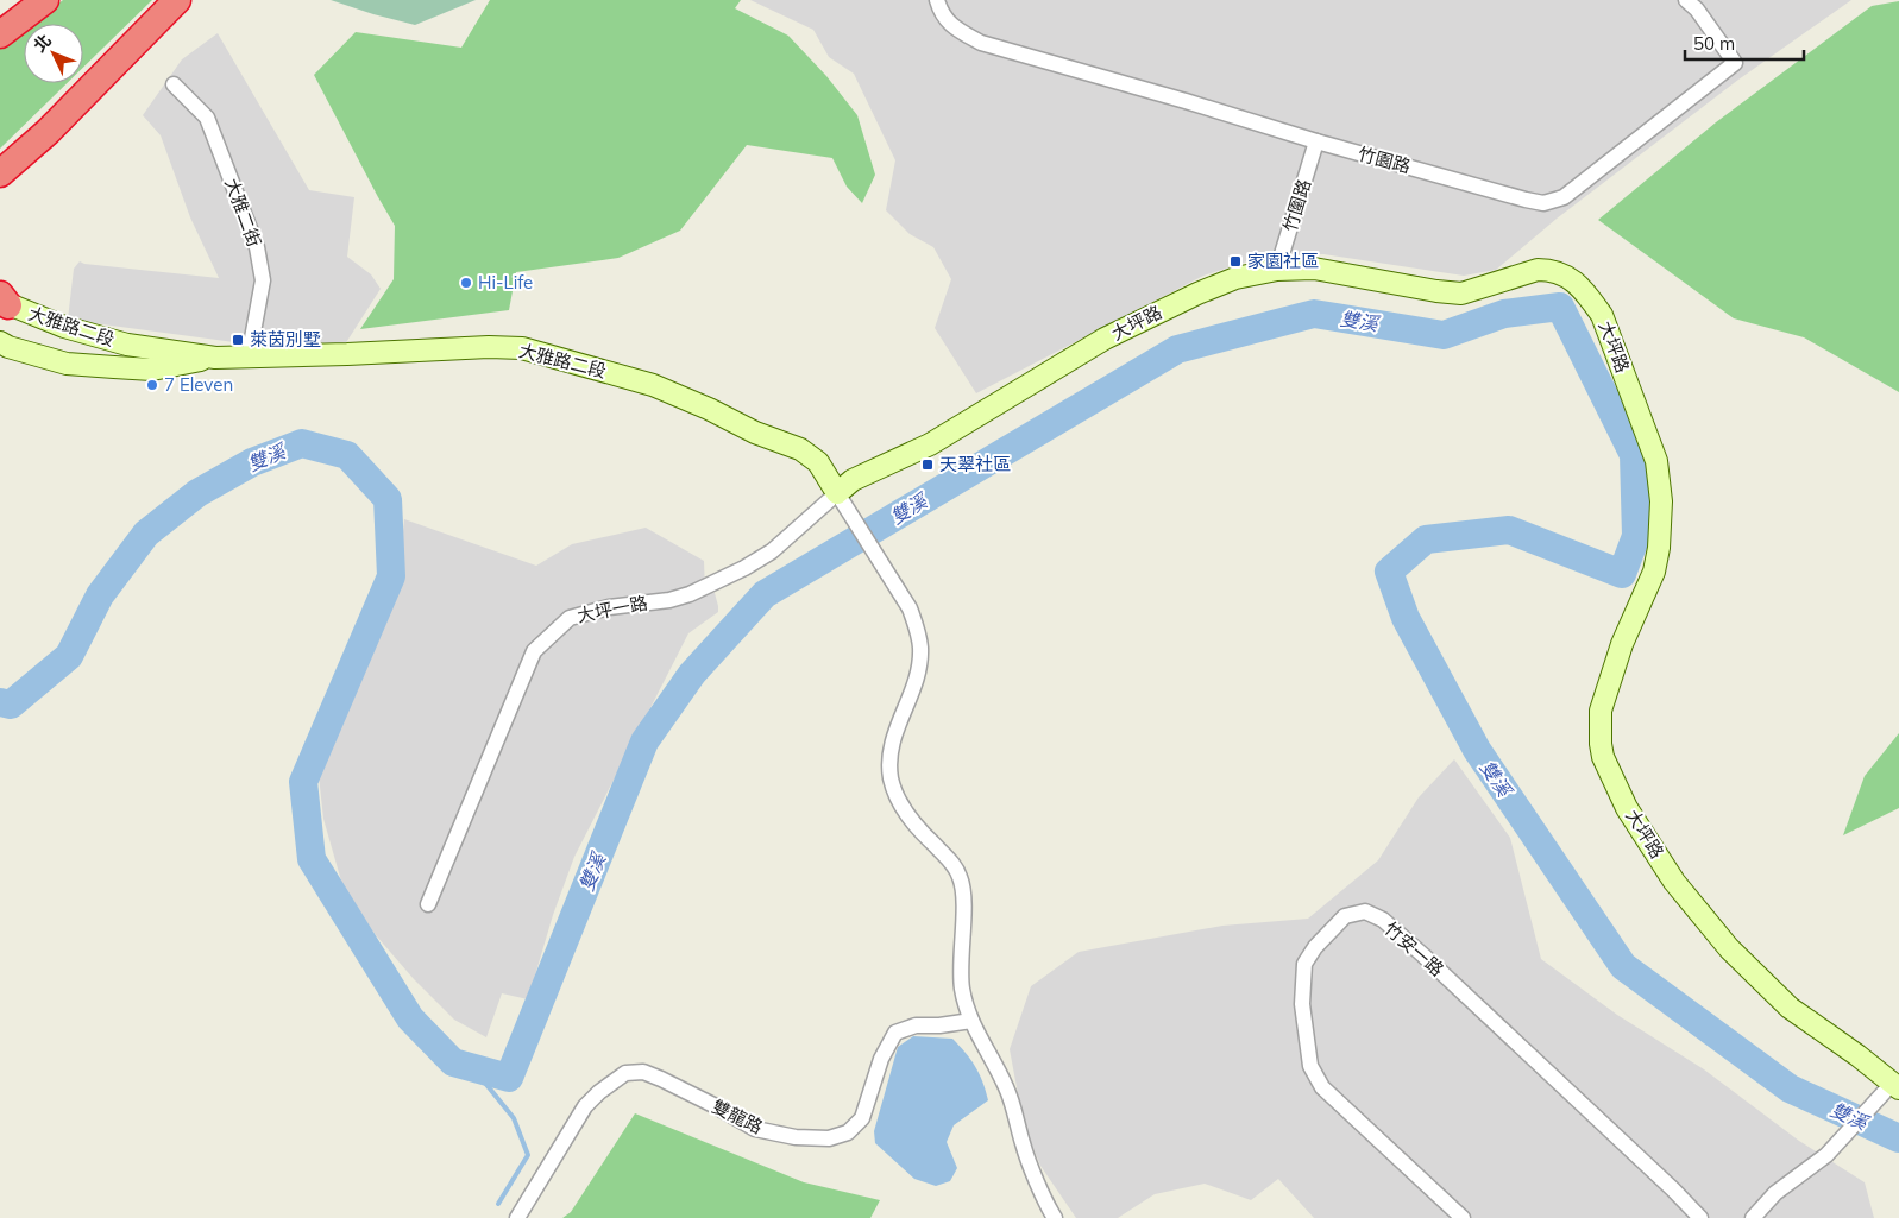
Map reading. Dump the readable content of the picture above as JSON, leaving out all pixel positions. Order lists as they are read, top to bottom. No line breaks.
{"streets":{"street":["竹園路","竹圍路","大雅二街","大坪路","大雅路二段","大坪一路","竹安一路","雙龍路"]},"crossings":[["竹園路","竹圍路"],["竹圍路","大坪路"],["大雅二街","大雅路二段"],["大坪路","大雅路二段"],["大坪路","大坪一路"],["大雅路二段","大坪一路"]],"water":["雙溪"],"places":{"transit":["家園社區","萊茵別墅","天翠社區"],"other":["Hi-Life","7 Eleven"]},"scale_bar":"50 m","north":"top left"}
